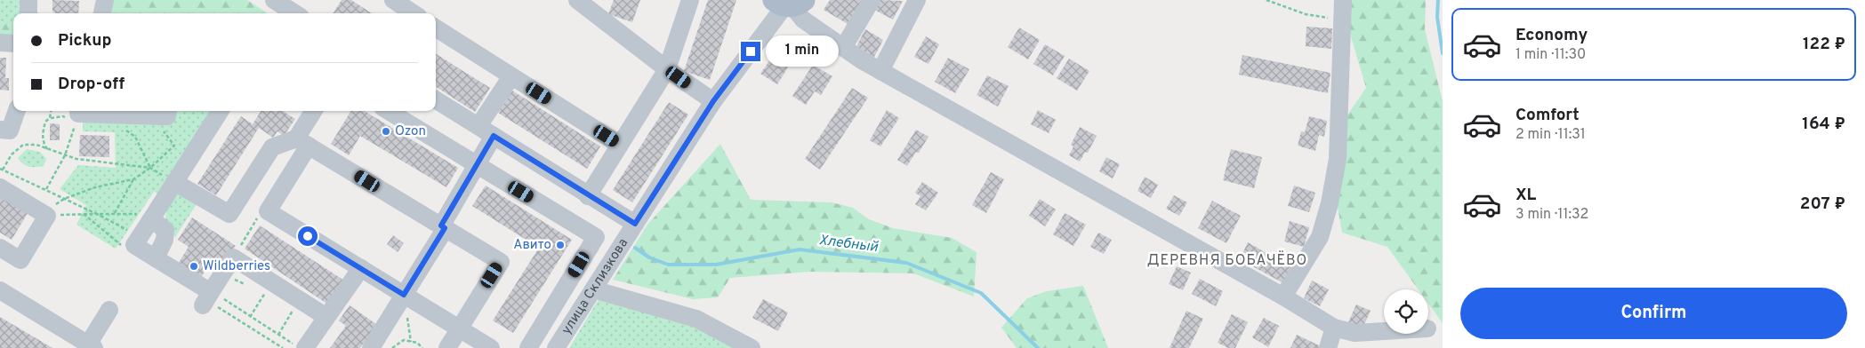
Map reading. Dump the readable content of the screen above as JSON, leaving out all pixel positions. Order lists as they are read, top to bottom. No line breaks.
{"streets":{"street":["улица Склизкова"]},"districts":["ДЕРЕВНЯ БОБАЧЁВО"],"water":["Хлебный"],"places":["Ozon","Авито","Wildberries"],"page":{"list":[{"name":"Economy","note":"1 min · 11:30","value":"122 ₽"},{"name":"Comfort","note":"2 min · 11:31","value":"164 ₽"},{"name":"XL","note":"3 min · 11:32","value":"207 ₽"}],"banner":["Pickup","Drop-off"],"bubble":"1 min","buttons":"Confirm"}}
